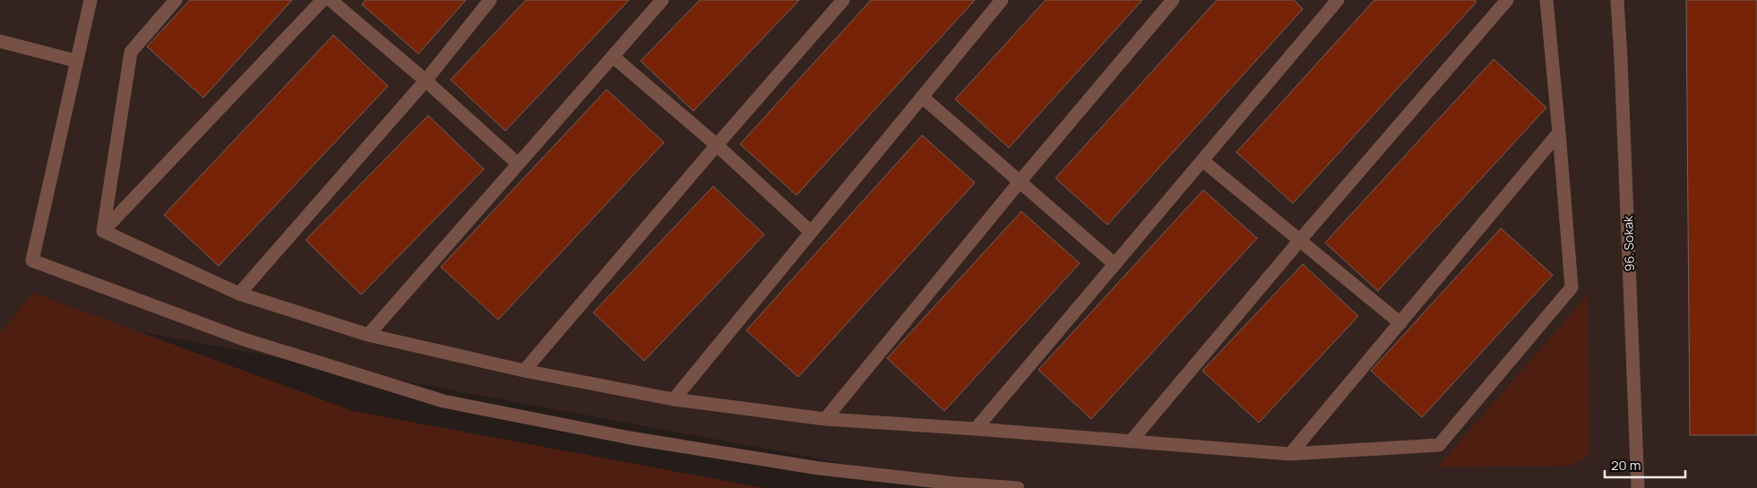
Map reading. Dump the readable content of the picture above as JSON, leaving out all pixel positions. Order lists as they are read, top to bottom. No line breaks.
{"streets":{"street":["96. Sokak"]},"scale_bar":"20 m"}
